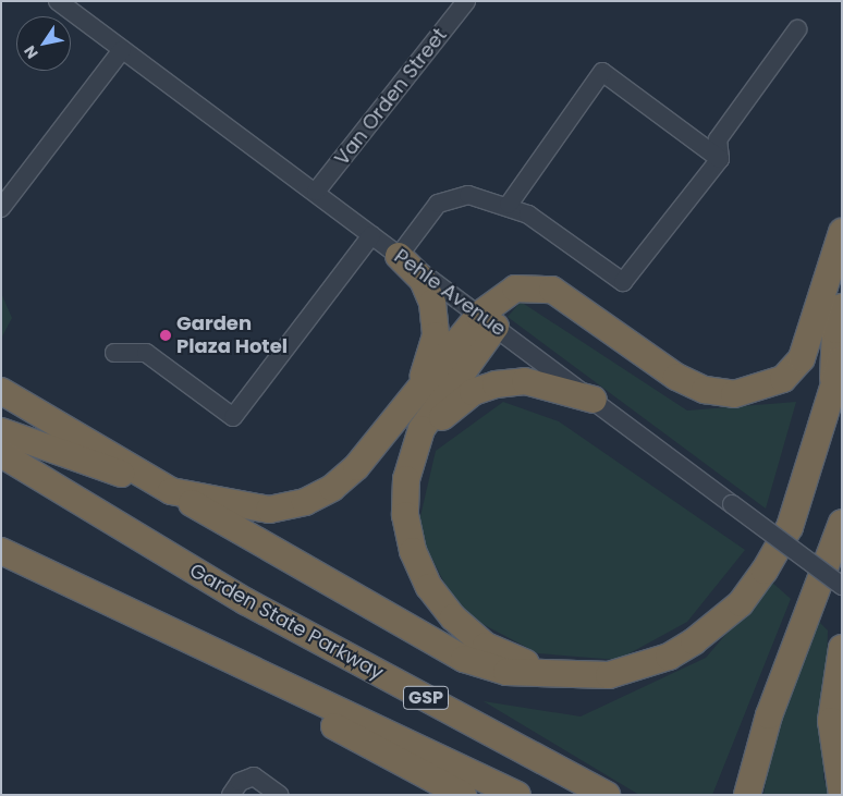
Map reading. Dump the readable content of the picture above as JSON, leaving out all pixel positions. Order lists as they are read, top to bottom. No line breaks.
{"streets":{"highway":["Garden State Parkway","GSP"],"street":["Van Orden Street","Pehle Avenue"]},"crossings":[["Van Orden Street","Pehle Avenue"]],"places":["Garden Plaza Hotel"],"north":"bottom left"}
